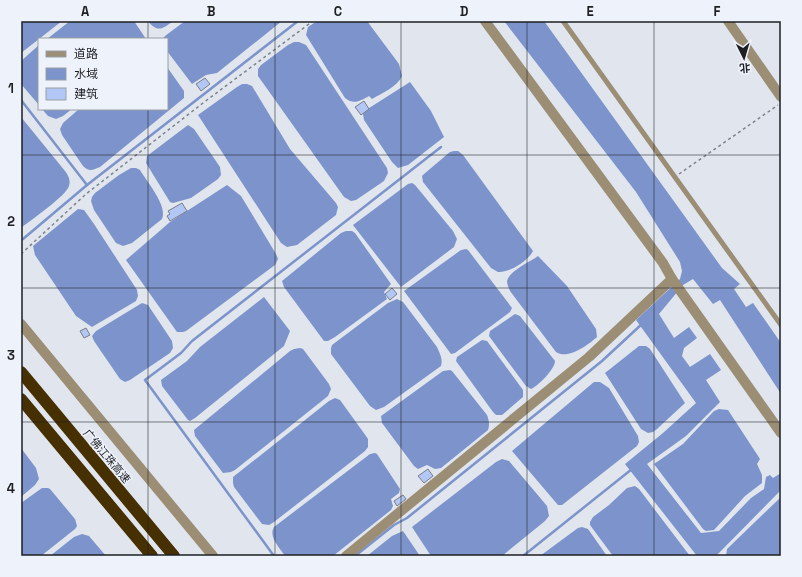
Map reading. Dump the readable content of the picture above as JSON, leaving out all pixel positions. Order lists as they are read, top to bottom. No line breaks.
{"streets":{"highway":["广佛江珠高速"]},"legend":["道路","水域","建筑"],"north":"bottom","grid":{"columns":["A","B","C","D","E","F"],"rows":["1","2","3","4"]}}
